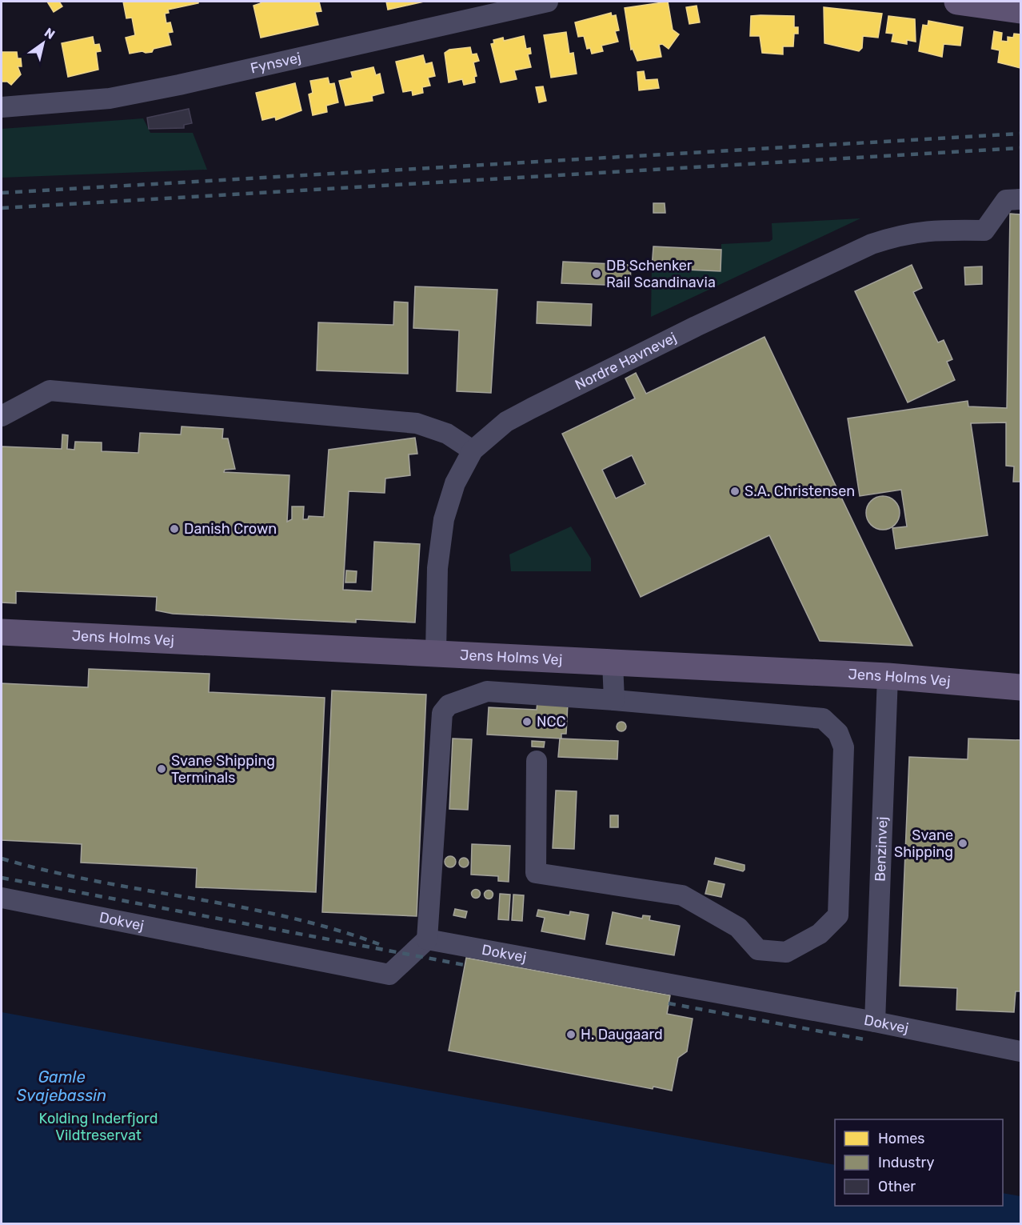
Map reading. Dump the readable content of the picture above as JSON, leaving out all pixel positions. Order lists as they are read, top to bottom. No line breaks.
{"streets":{"main road":["Jens Holms Vej"],"street":["Fynsvej","Nordre Havnevej","Benzinvej","Dokvej"]},"crossings":[["Nordre Havnevej","Jens Holms Vej"],["Jens Holms Vej","Benzinvej"],["Benzinvej","Dokvej"]],"water":["Gamle Svajebassin"],"parks":["Kolding Inderfjord Vildtreservat"],"places":["DB Schenker Rail Scandinavia","S.A. Christensen","Danish Crown","NCC","Svane Shipping Terminals","Svane Shipping","H. Daugaard"],"legend":["Homes","Industry","Other"],"north":"top right"}
